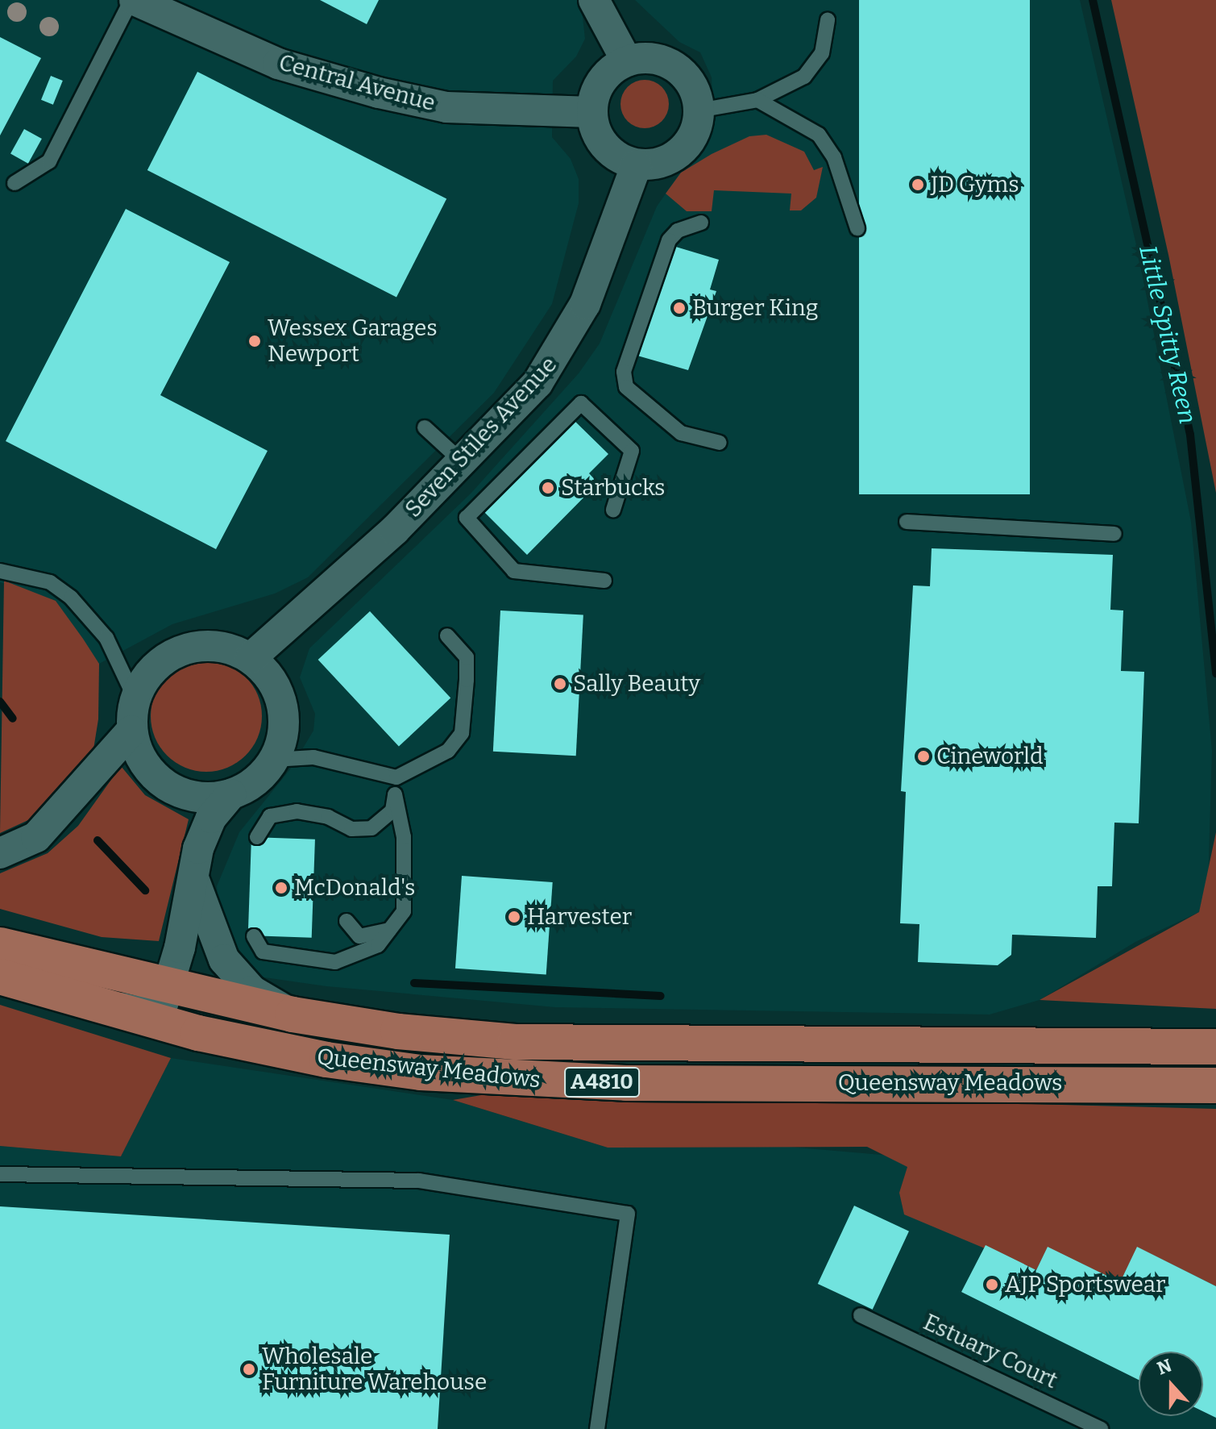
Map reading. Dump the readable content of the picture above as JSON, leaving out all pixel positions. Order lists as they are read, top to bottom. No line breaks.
{"streets":{"main road":["Queensway Meadows","A4810"],"street":["Central Avenue","Seven Stiles Avenue"],"lane":["Estuary Court"]},"crossings":[["Central Avenue","Seven Stiles Avenue"]],"water":["Little Spitty Reen"],"places":["JD Gyms","Burger King","Wessex Garages Newport","Starbucks","Sally Beauty","Cineworld","McDonald's","Harvester","AJP Sportswear","Wholesale Furniture Warehouse"],"north":"top"}
